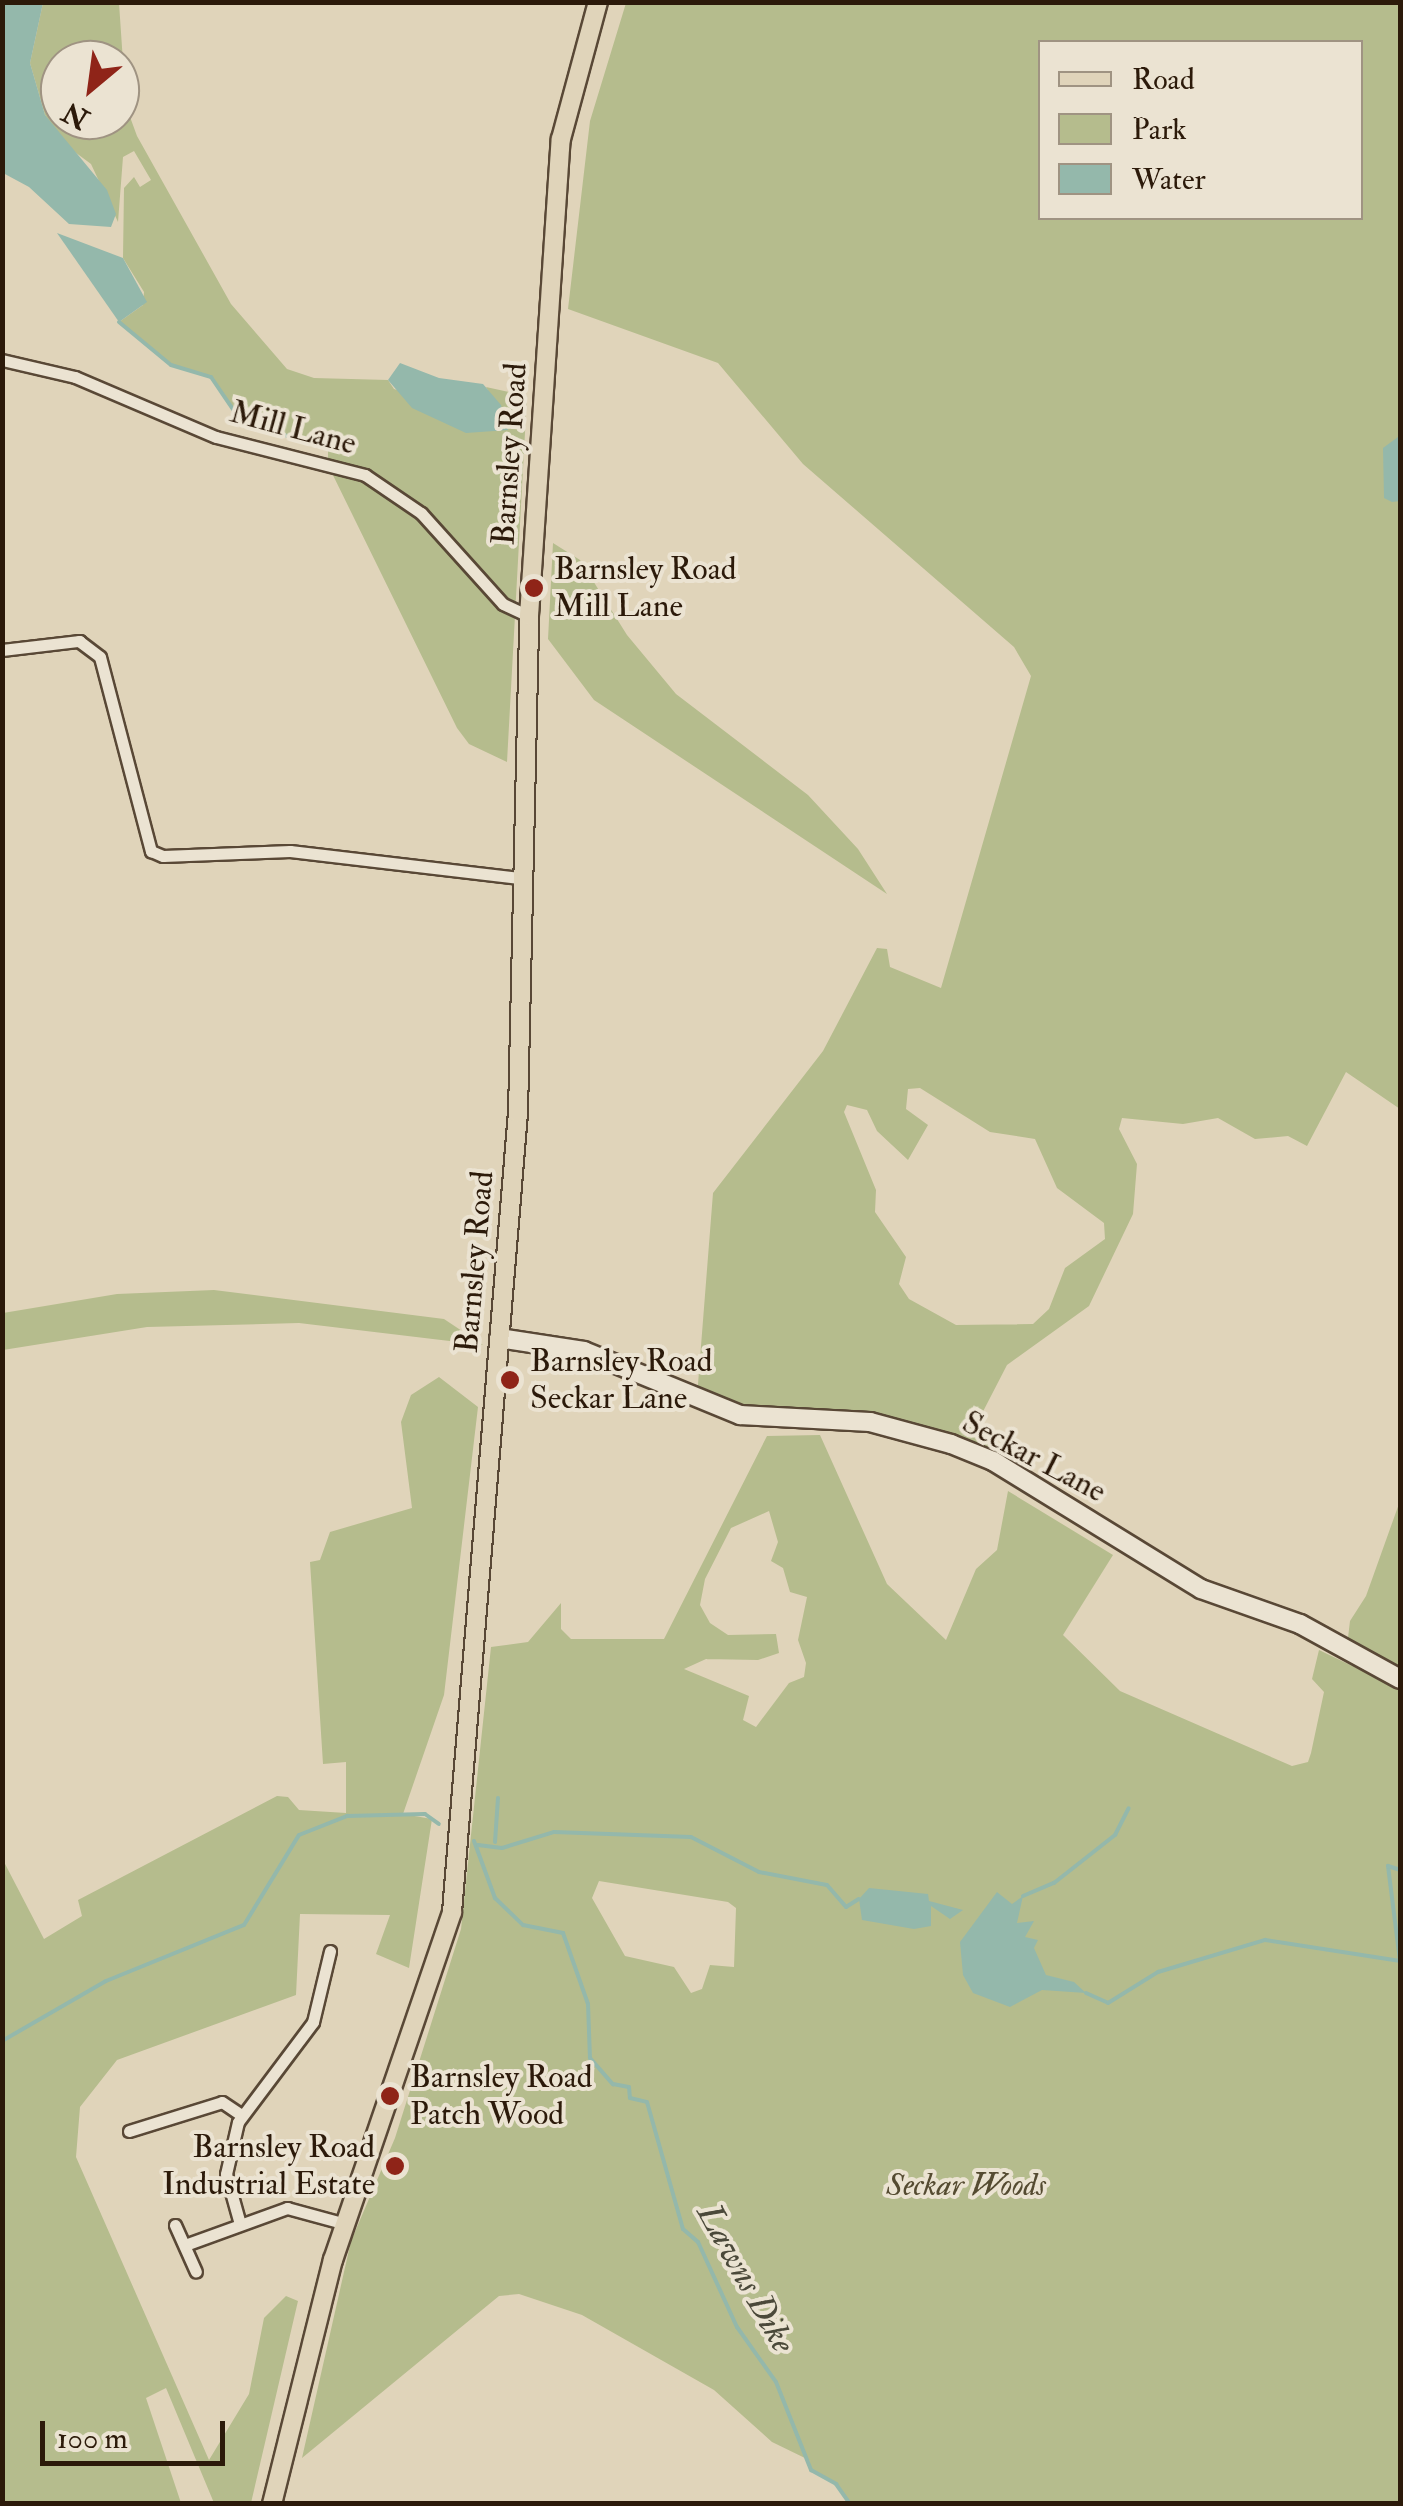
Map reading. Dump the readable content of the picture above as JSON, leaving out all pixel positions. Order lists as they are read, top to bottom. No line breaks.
{"streets":{"main road":["Barnsley Road"],"street":["Mill Lane","Seckar Lane"]},"crossings":[["Mill Lane","Barnsley Road"],["Barnsley Road","Seckar Lane"]],"water":["Lawns Dike"],"parks":["Seckar Woods"],"places":["Barnsley Road Mill Lane","Barnsley Road Seckar Lane","Barnsley Road Patch Wood","Barnsley Road Industrial Estate"],"legend":["Road","Park","Water"],"scale_bar":"100 m","north":"bottom left"}
